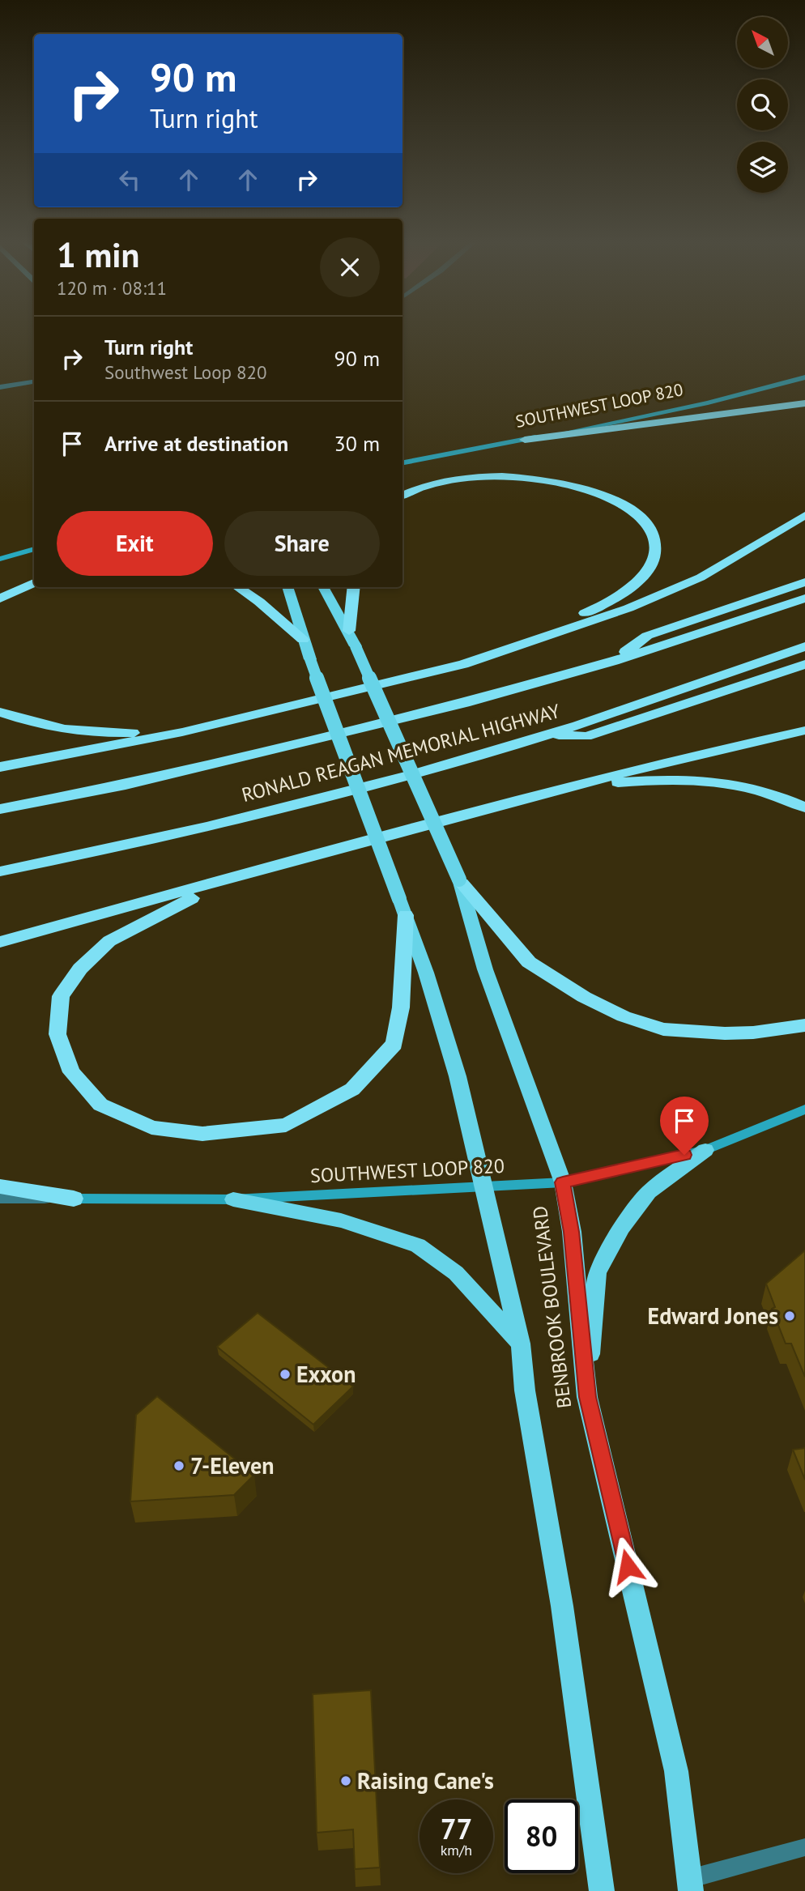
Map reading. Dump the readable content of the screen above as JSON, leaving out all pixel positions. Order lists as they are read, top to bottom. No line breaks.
{"streets":{"highway":["RONALD REAGAN MEMORIAL HIGHWAY","BENBROOK BOULEVARD"],"main road":["SOUTHWEST LOOP 820"]},"crossings":[["SOUTHWEST LOOP 820","BENBROOK BOULEVARD"]],"places":["Edward Jones","Exxon","7-Eleven","Raising Cane's"],"north":"top left","page":{"turn":["90 m","Turn right"],"heading":["1 min","120 m · 08:11"],"list":[{"name":"Turn right","note":"Southwest Loop 820","value":"90 m"},{"name":"Arrive at destination","value":"30 m"}],"buttons":["Exit","Share"],"speed":"77 km/h","limit":"80"}}
